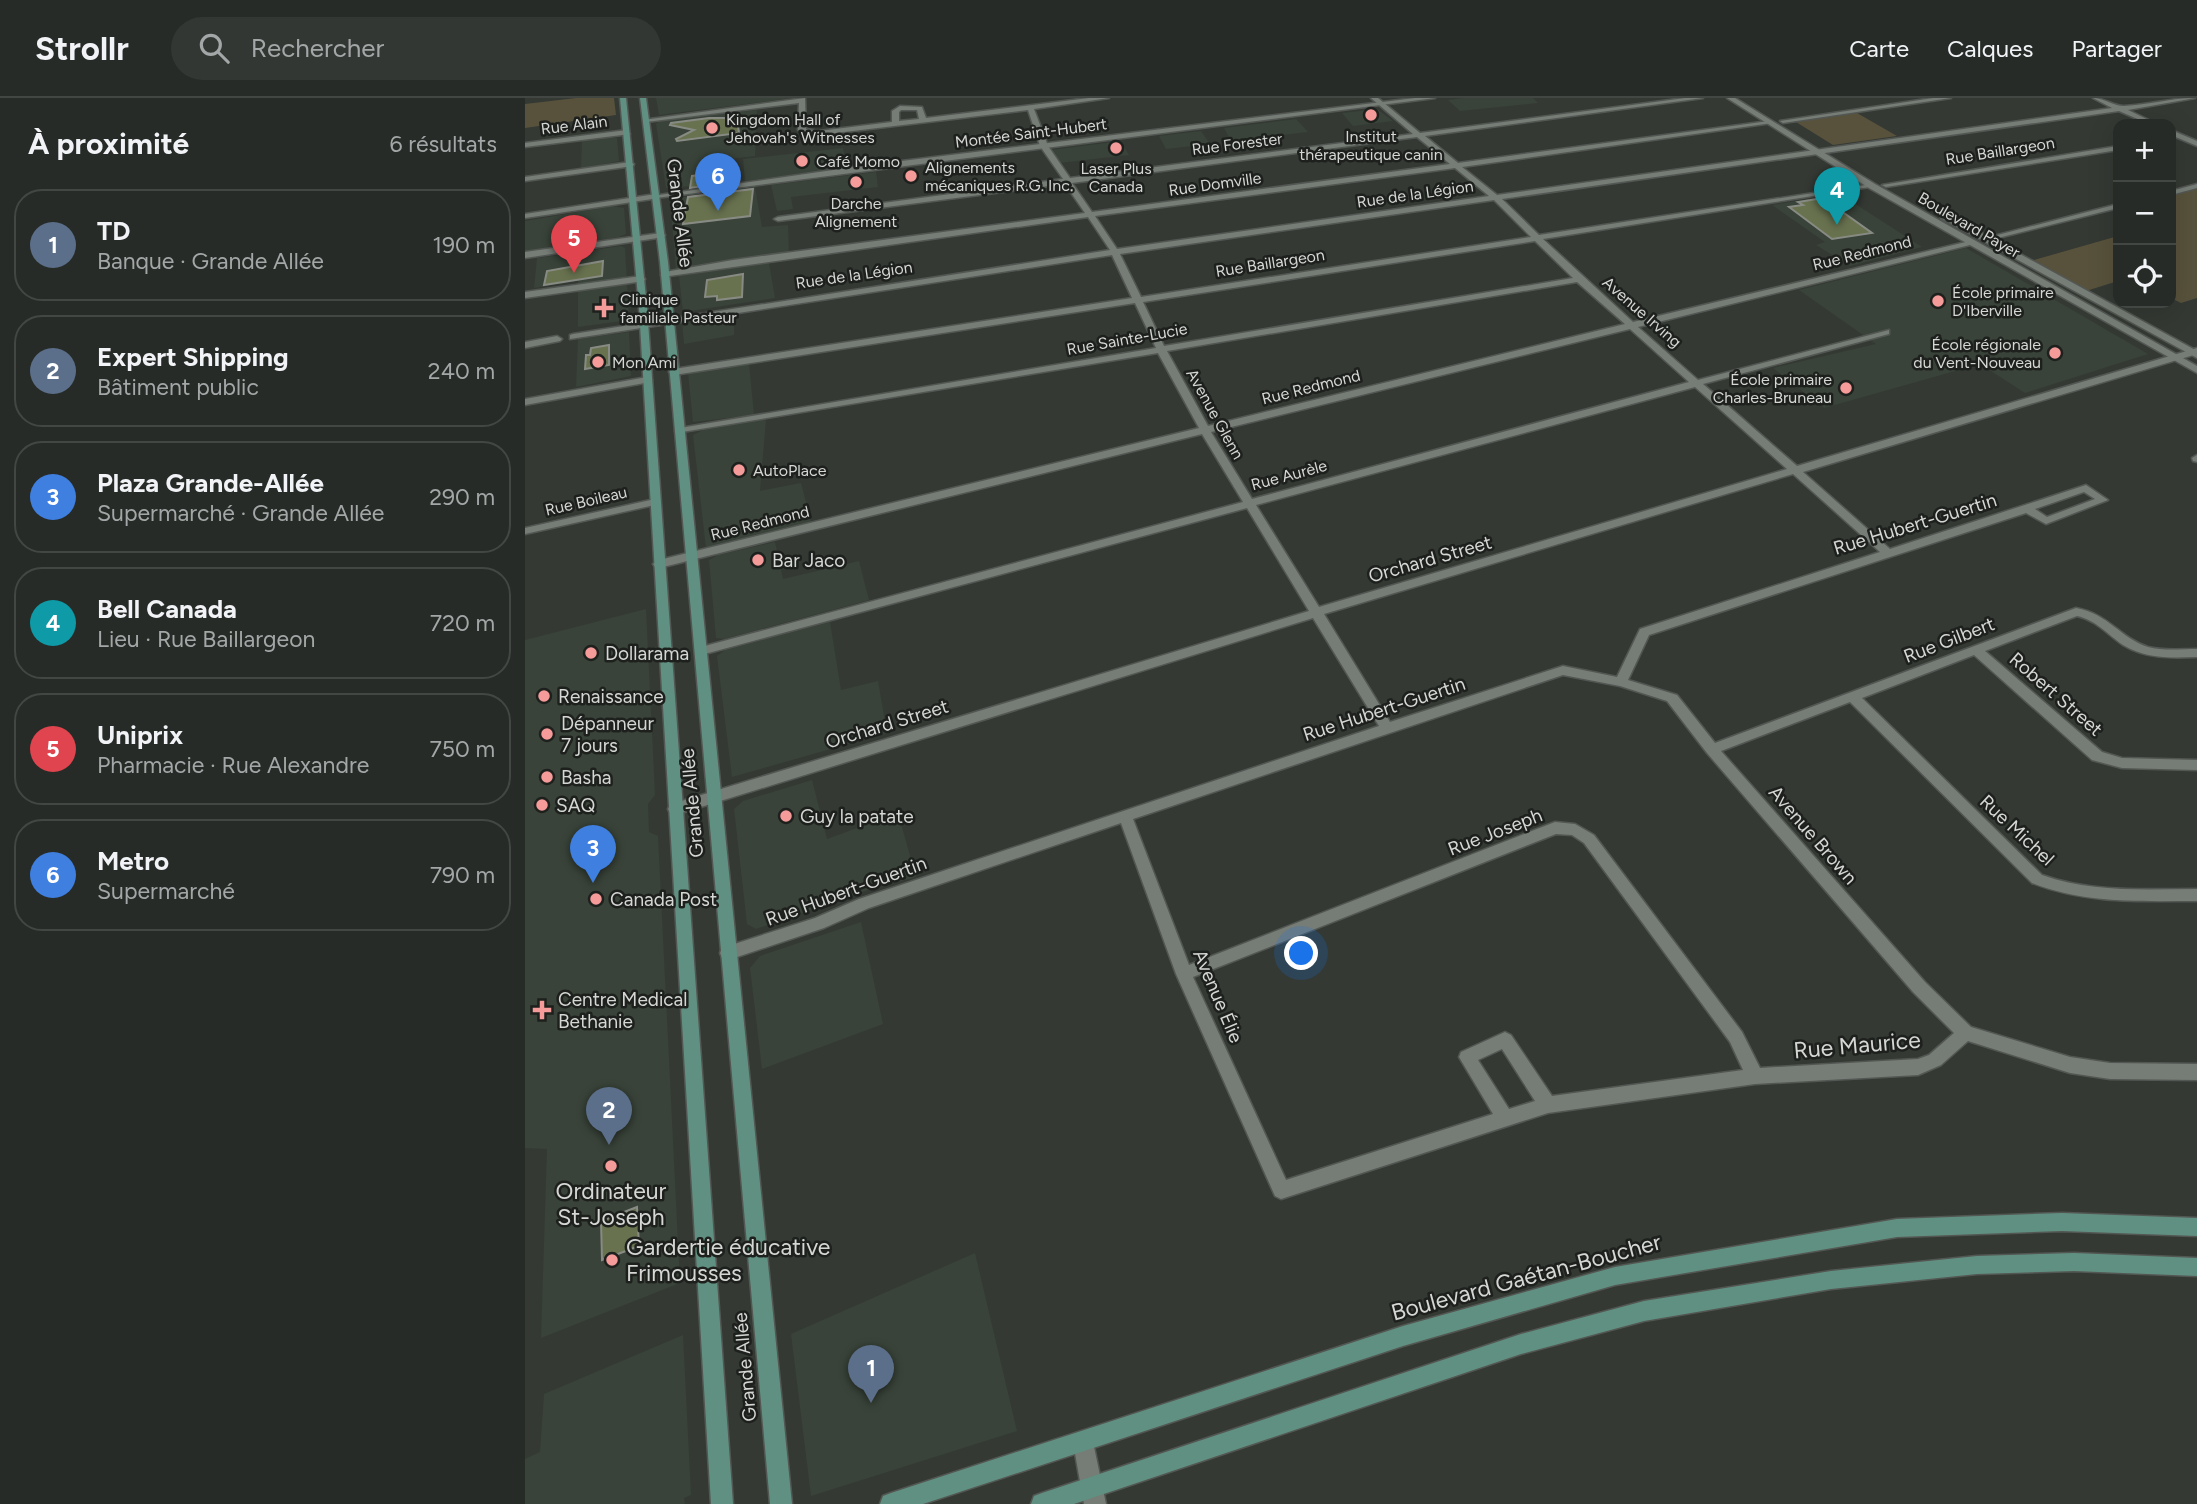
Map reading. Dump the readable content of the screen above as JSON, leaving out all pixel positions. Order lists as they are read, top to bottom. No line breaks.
{"streets":{"main road":["Grande Allée","Boulevard Gaétan-Boucher"],"street":["Rue Alain","Montée Saint-Hubert","Rue Forester","Rue Baillargeon","Rue Domville","Rue de la Légion","Boulevard Payer","Rue Redmond","Avenue Irving","Rue Sainte-Lucie","Avenue Glenn","Rue Aurèle","Rue Boileau","Rue Hubert-Guertin","Orchard Street","Rue Gilbert","Robert Street","Rue Michel","Rue Joseph","Avenue Brown","Avenue Élie","Rue Maurice"]},"crossings":[["Rue Alain","Grande Allée"],["Montée Saint-Hubert","Grande Allée"],["Montée Saint-Hubert","Avenue Irving"],["Montée Saint-Hubert","Avenue Glenn"],["Rue Forester","Avenue Irving"],["Rue Forester","Avenue Glenn"],["Rue Baillargeon","Grande Allée"],["Rue Baillargeon","Boulevard Payer"],["Rue Baillargeon","Avenue Irving"],["Rue Baillargeon","Avenue Glenn"],["Rue Domville","Grande Allée"],["Rue Domville","Boulevard Payer"],["Rue Domville","Avenue Irving"],["Rue Domville","Avenue Glenn"],["Rue de la Légion","Grande Allée"],["Rue de la Légion","Boulevard Payer"],["Rue de la Légion","Avenue Irving"],["Rue de la Légion","Avenue Glenn"],["Grande Allée","Rue Redmond"],["Grande Allée","Rue Sainte-Lucie"],["Grande Allée","Rue Aurèle"],["Grande Allée","Rue Boileau"],["Grande Allée","Rue Hubert-Guertin"],["Grande Allée","Orchard Street"],["Boulevard Payer","Rue Redmond"],["Boulevard Payer","Orchard Street"],["Rue Redmond","Avenue Irving"],["Rue Redmond","Avenue Glenn"],["Avenue Irving","Rue Sainte-Lucie"],["Avenue Irving","Rue Aurèle"],["Avenue Irving","Rue Hubert-Guertin"],["Avenue Irving","Orchard Street"],["Rue Sainte-Lucie","Avenue Glenn"],["Avenue Glenn","Rue Aurèle"],["Avenue Glenn","Rue Hubert-Guertin"],["Avenue Glenn","Orchard Street"],["Rue Hubert-Guertin","Avenue Brown"],["Rue Hubert-Guertin","Avenue Élie"],["Rue Gilbert","Robert Street"],["Rue Gilbert","Rue Michel"],["Rue Gilbert","Avenue Brown"],["Rue Joseph","Avenue Élie"],["Rue Joseph","Rue Maurice"],["Avenue Brown","Rue Maurice"],["Avenue Élie","Rue Maurice"]],"places":{"other":["Institut thérapeutique canin","Kingdom Hall of Jehovah's Witnesses","Laser Plus Canada","Café Momo","Alignements mécaniques R.G. Inc.","Darche Alignement","École primaire D'Iberville","École régionale du Vent-Nouveau","Mon Ami","École primaire Charles-Bruneau","AutoPlace","Bar Jaco","Dollarama","Renaissance","Dépanneur 7 jours","Basha","SAQ","Guy la patate","Canada Post","Ordinateur St-Joseph","Gardertie éducative Frimousses"],"health":["Clinique familiale Pasteur","Centre Medical Bethanie"]},"page":{"header":"Strollr","search":"Rechercher","nav":["Carte","Calques","Partager"],"heading":["À proximité","6 résultats"],"map_buttons":["+","−"],"pins":["6","4","5","3","2","1"],"list":[{"mark":"1","name":"TD","note":"Banque · Grande Allée","value":"190 m"},{"mark":"2","name":"Expert Shipping","note":"Bâtiment public","value":"240 m"},{"mark":"3","name":"Plaza Grande-Allée","note":"Supermarché · Grande Allée","value":"290 m"},{"mark":"4","name":"Bell Canada","note":"Lieu · Rue Baillargeon","value":"720 m"},{"mark":"5","name":"Uniprix","note":"Pharmacie · Rue Alexandre","value":"750 m"},{"mark":"6","name":"Metro","note":"Supermarché","value":"790 m"}]}}
